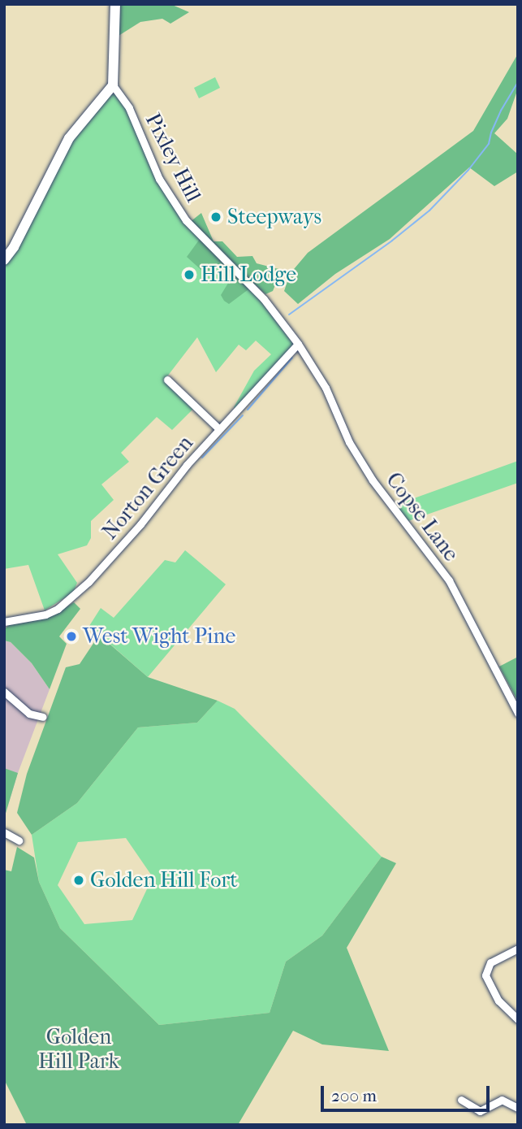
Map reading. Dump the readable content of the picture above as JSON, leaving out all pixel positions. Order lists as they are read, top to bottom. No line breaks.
{"streets":{"street":["Pixley Hill","Norton Green","Copse Lane"]},"crossings":[["Pixley Hill","Norton Green"],["Pixley Hill","Copse Lane"],["Norton Green","Copse Lane"]],"parks":["Golden Hill Park"],"places":["Steepways","Hill Lodge","West Wight Pine","Golden Hill Fort"],"scale_bar":"200 m"}
